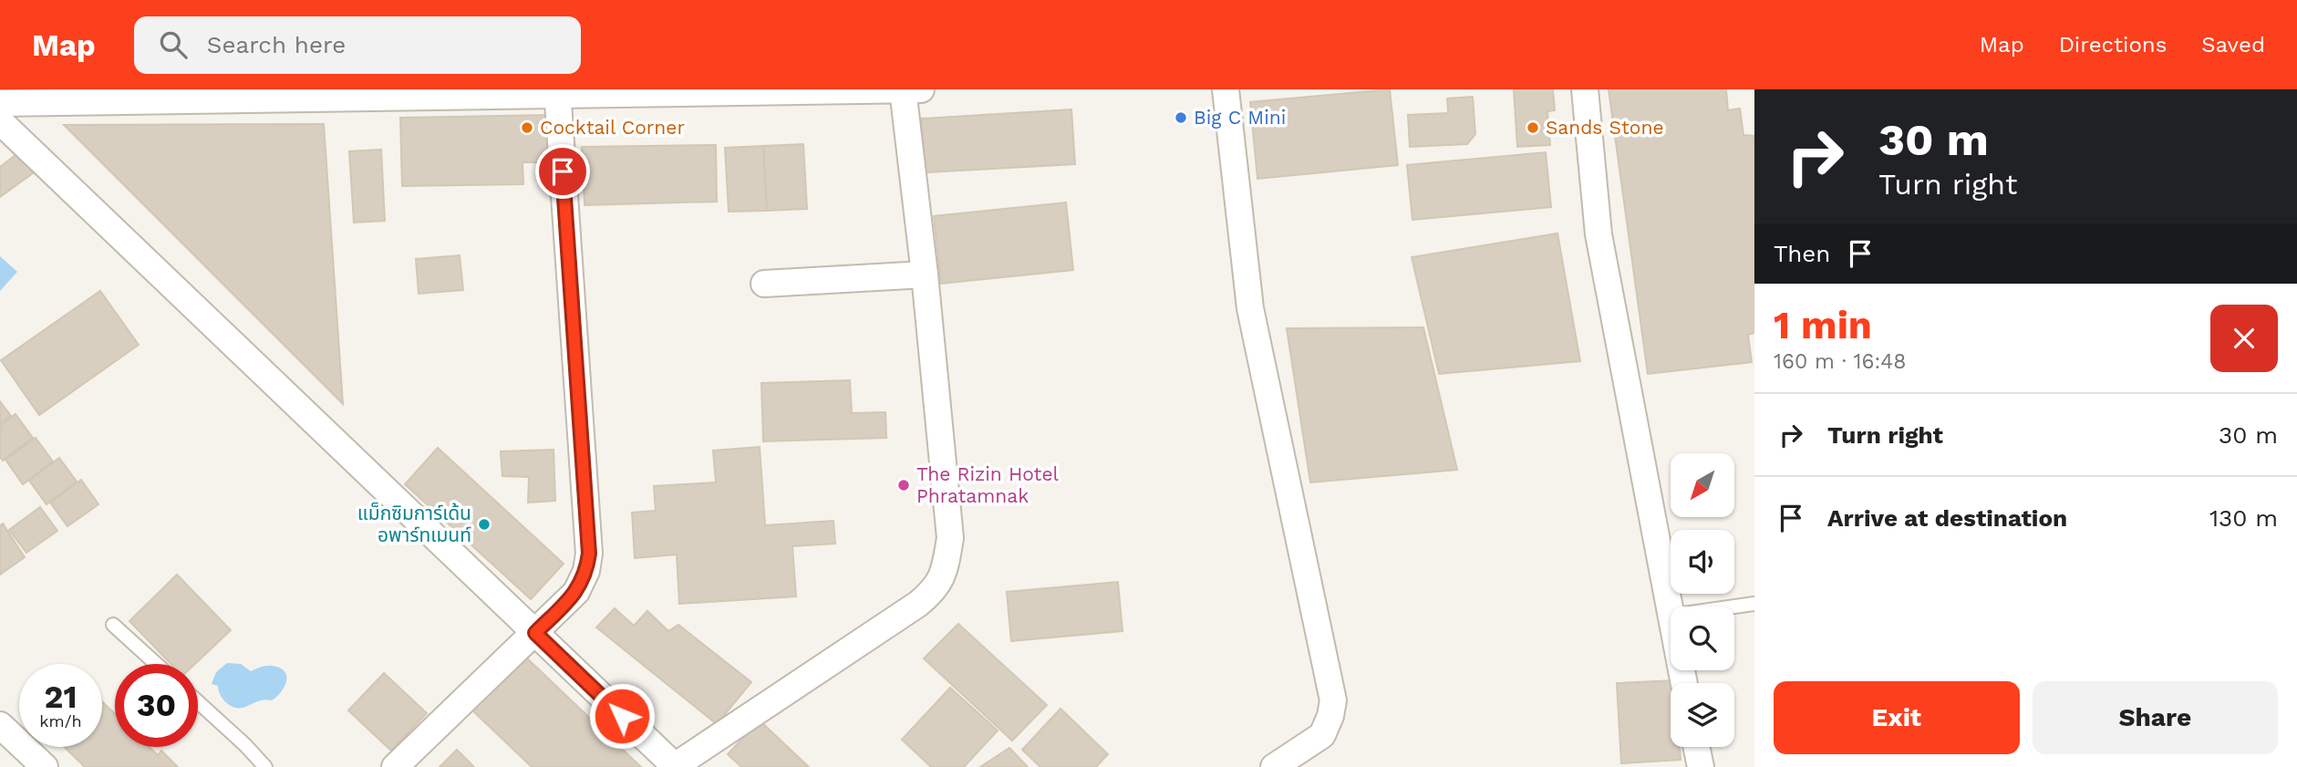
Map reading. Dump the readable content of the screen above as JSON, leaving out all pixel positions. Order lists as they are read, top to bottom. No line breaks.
{"places":["Big C Mini","Cocktail Corner","Sands Stone","The Rizin Hotel Phratamnak","แม็กซิมการ์เด้น อพาร์ทเมนท์"],"north":"bottom left","page":{"header":"Map","search":"Search here","nav":["Map","Directions","Saved"],"turn":["30 m","Turn right"],"then":"Then","heading":["1 min","160 m · 16:48"],"list":[{"name":"Turn right","value":"30 m"},{"name":"Arrive at destination","value":"130 m"}],"speed":"21 km/h","limit":"30","buttons":["Exit","Share"]}}
